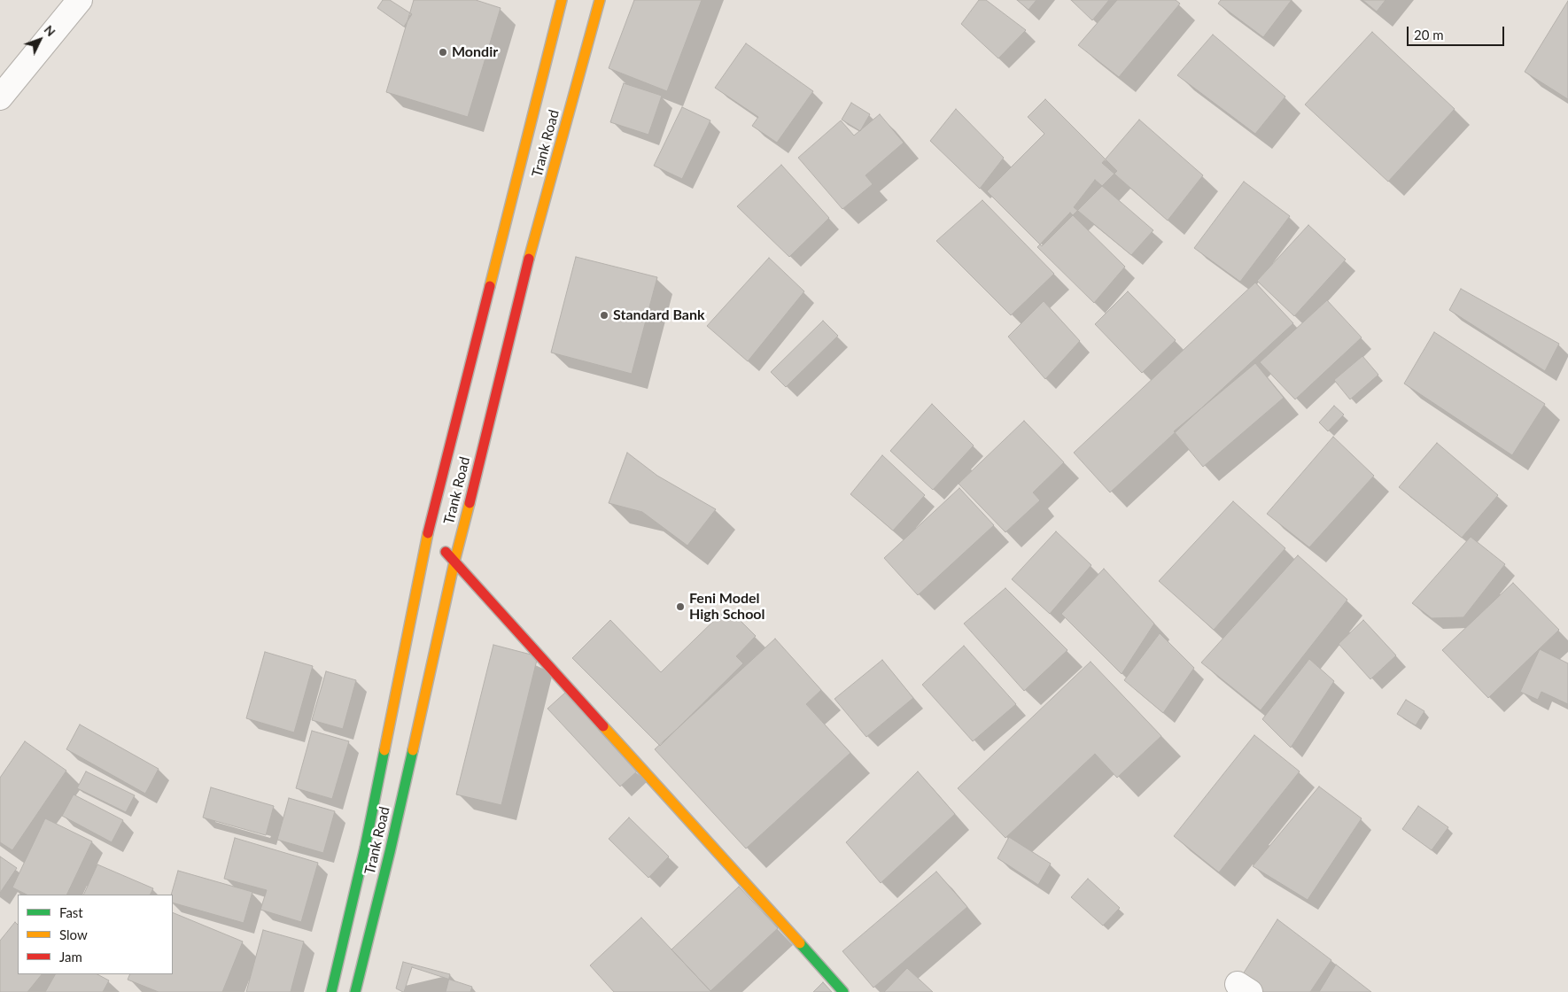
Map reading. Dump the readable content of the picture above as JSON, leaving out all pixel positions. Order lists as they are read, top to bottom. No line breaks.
{"streets":{"main road":["Trank Road"]},"places":["Mondir","Standard Bank","Feni Model High School"],"legend":["Fast","Slow","Jam"],"scale_bar":"20 m","north":"top right"}
